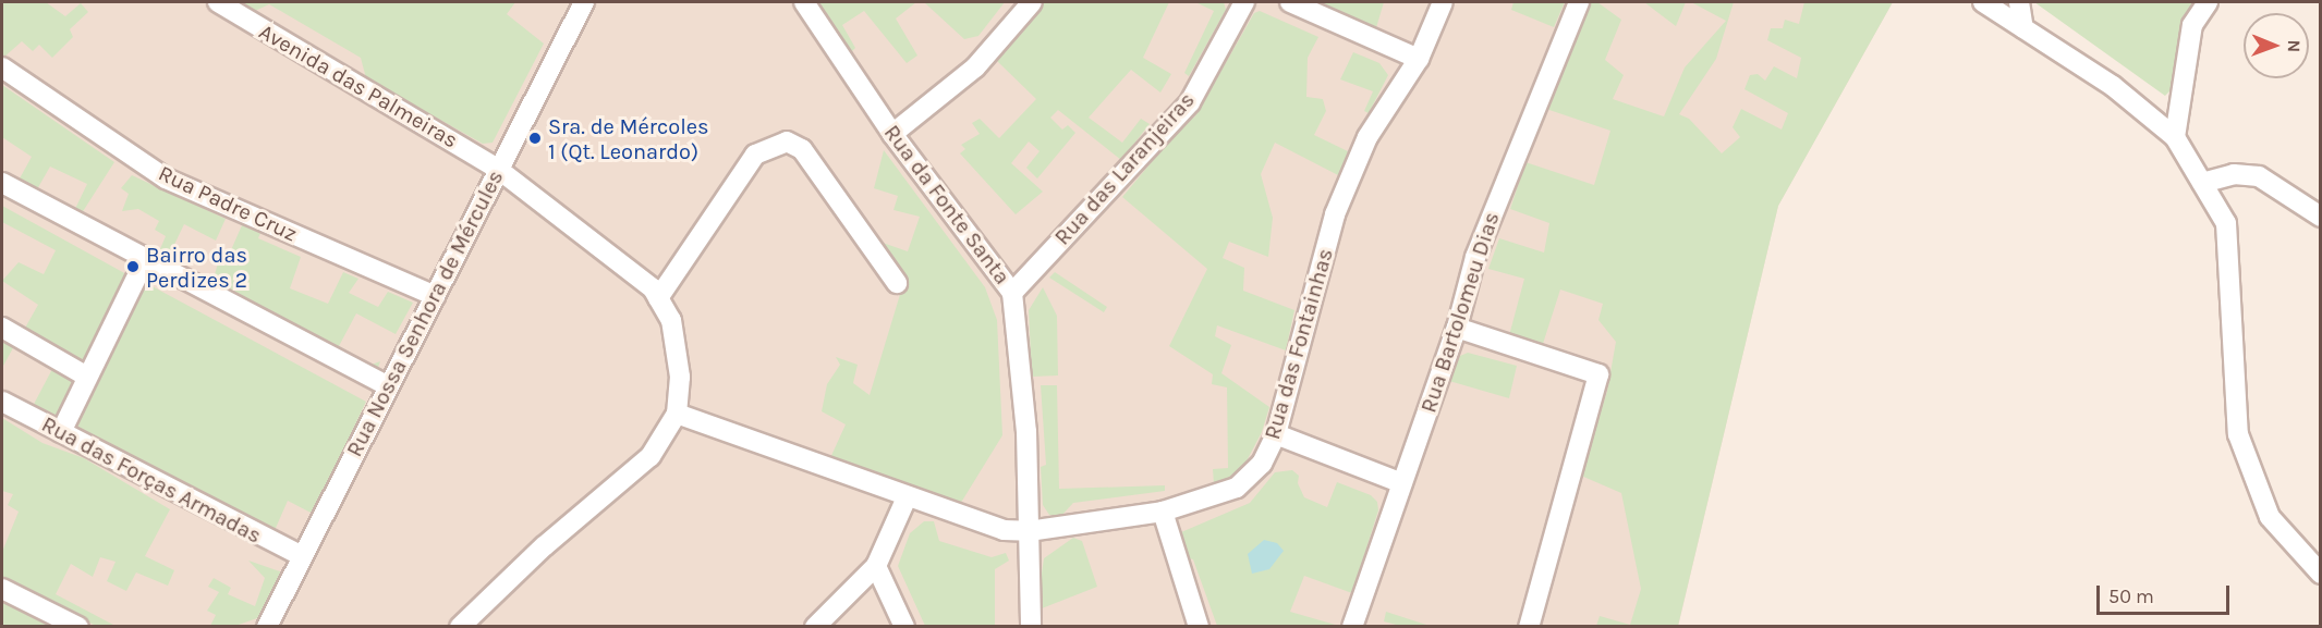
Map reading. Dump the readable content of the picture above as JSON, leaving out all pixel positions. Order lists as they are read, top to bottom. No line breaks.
{"streets":{"street":["Avenida das Palmeiras","Rua das Laranjeiras","Rua Padre Cruz","Rua da Fonte Santa","Rua Bartolomeu Dias","Rua Nossa Senhora de Mércules","Rua das Fontainhas","Rua das Forças Armadas"]},"crossings":[["Avenida das Palmeiras","Rua Nossa Senhora de Mércules"],["Avenida das Palmeiras","Rua das Fontainhas"],["Rua das Laranjeiras","Rua da Fonte Santa"],["Rua Padre Cruz","Rua Nossa Senhora de Mércules"],["Rua da Fonte Santa","Rua das Fontainhas"],["Rua Nossa Senhora de Mércules","Rua das Forças Armadas"]],"places":["Sra. de Mércoles 1 (Qt. Leonardo)","Bairro das Perdizes 2"],"scale_bar":"50 m","north":"right"}
